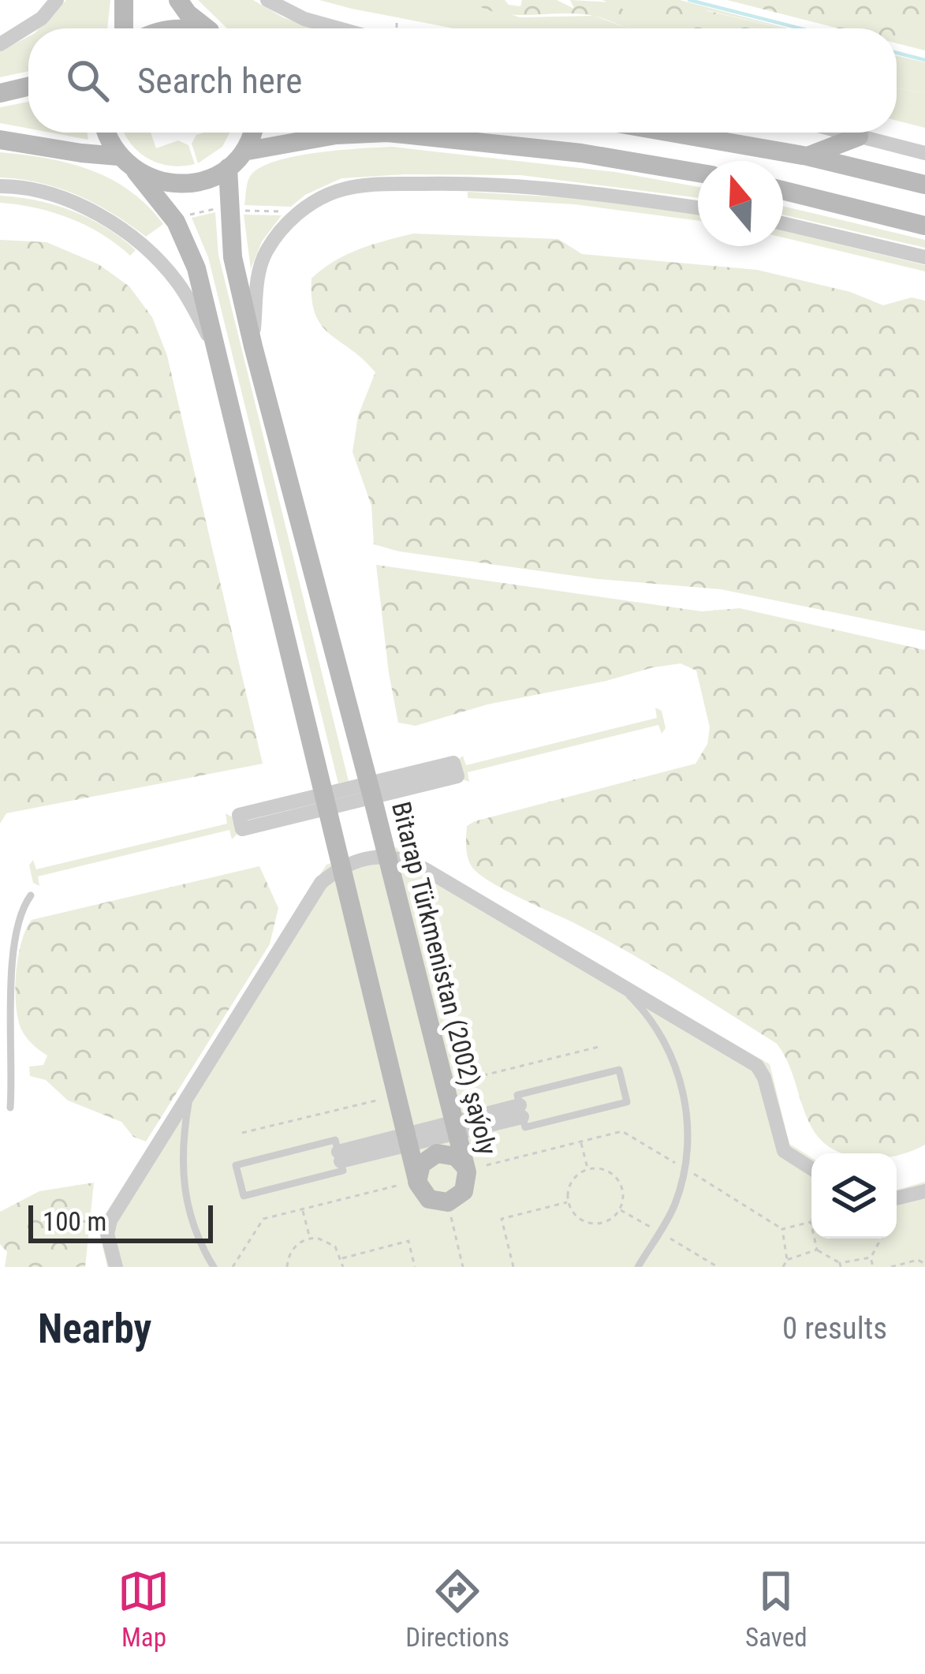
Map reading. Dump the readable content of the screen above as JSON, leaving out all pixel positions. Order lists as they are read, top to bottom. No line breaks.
{"streets":{"street":["Bitarap Türkmenistan (2002) şaýoly"]},"scale_bar":"100 m","north":"top","page":{"search":"Search here","scale":"100 m","heading":["Nearby","0 results"],"nav":["Map","Directions","Saved"]}}
